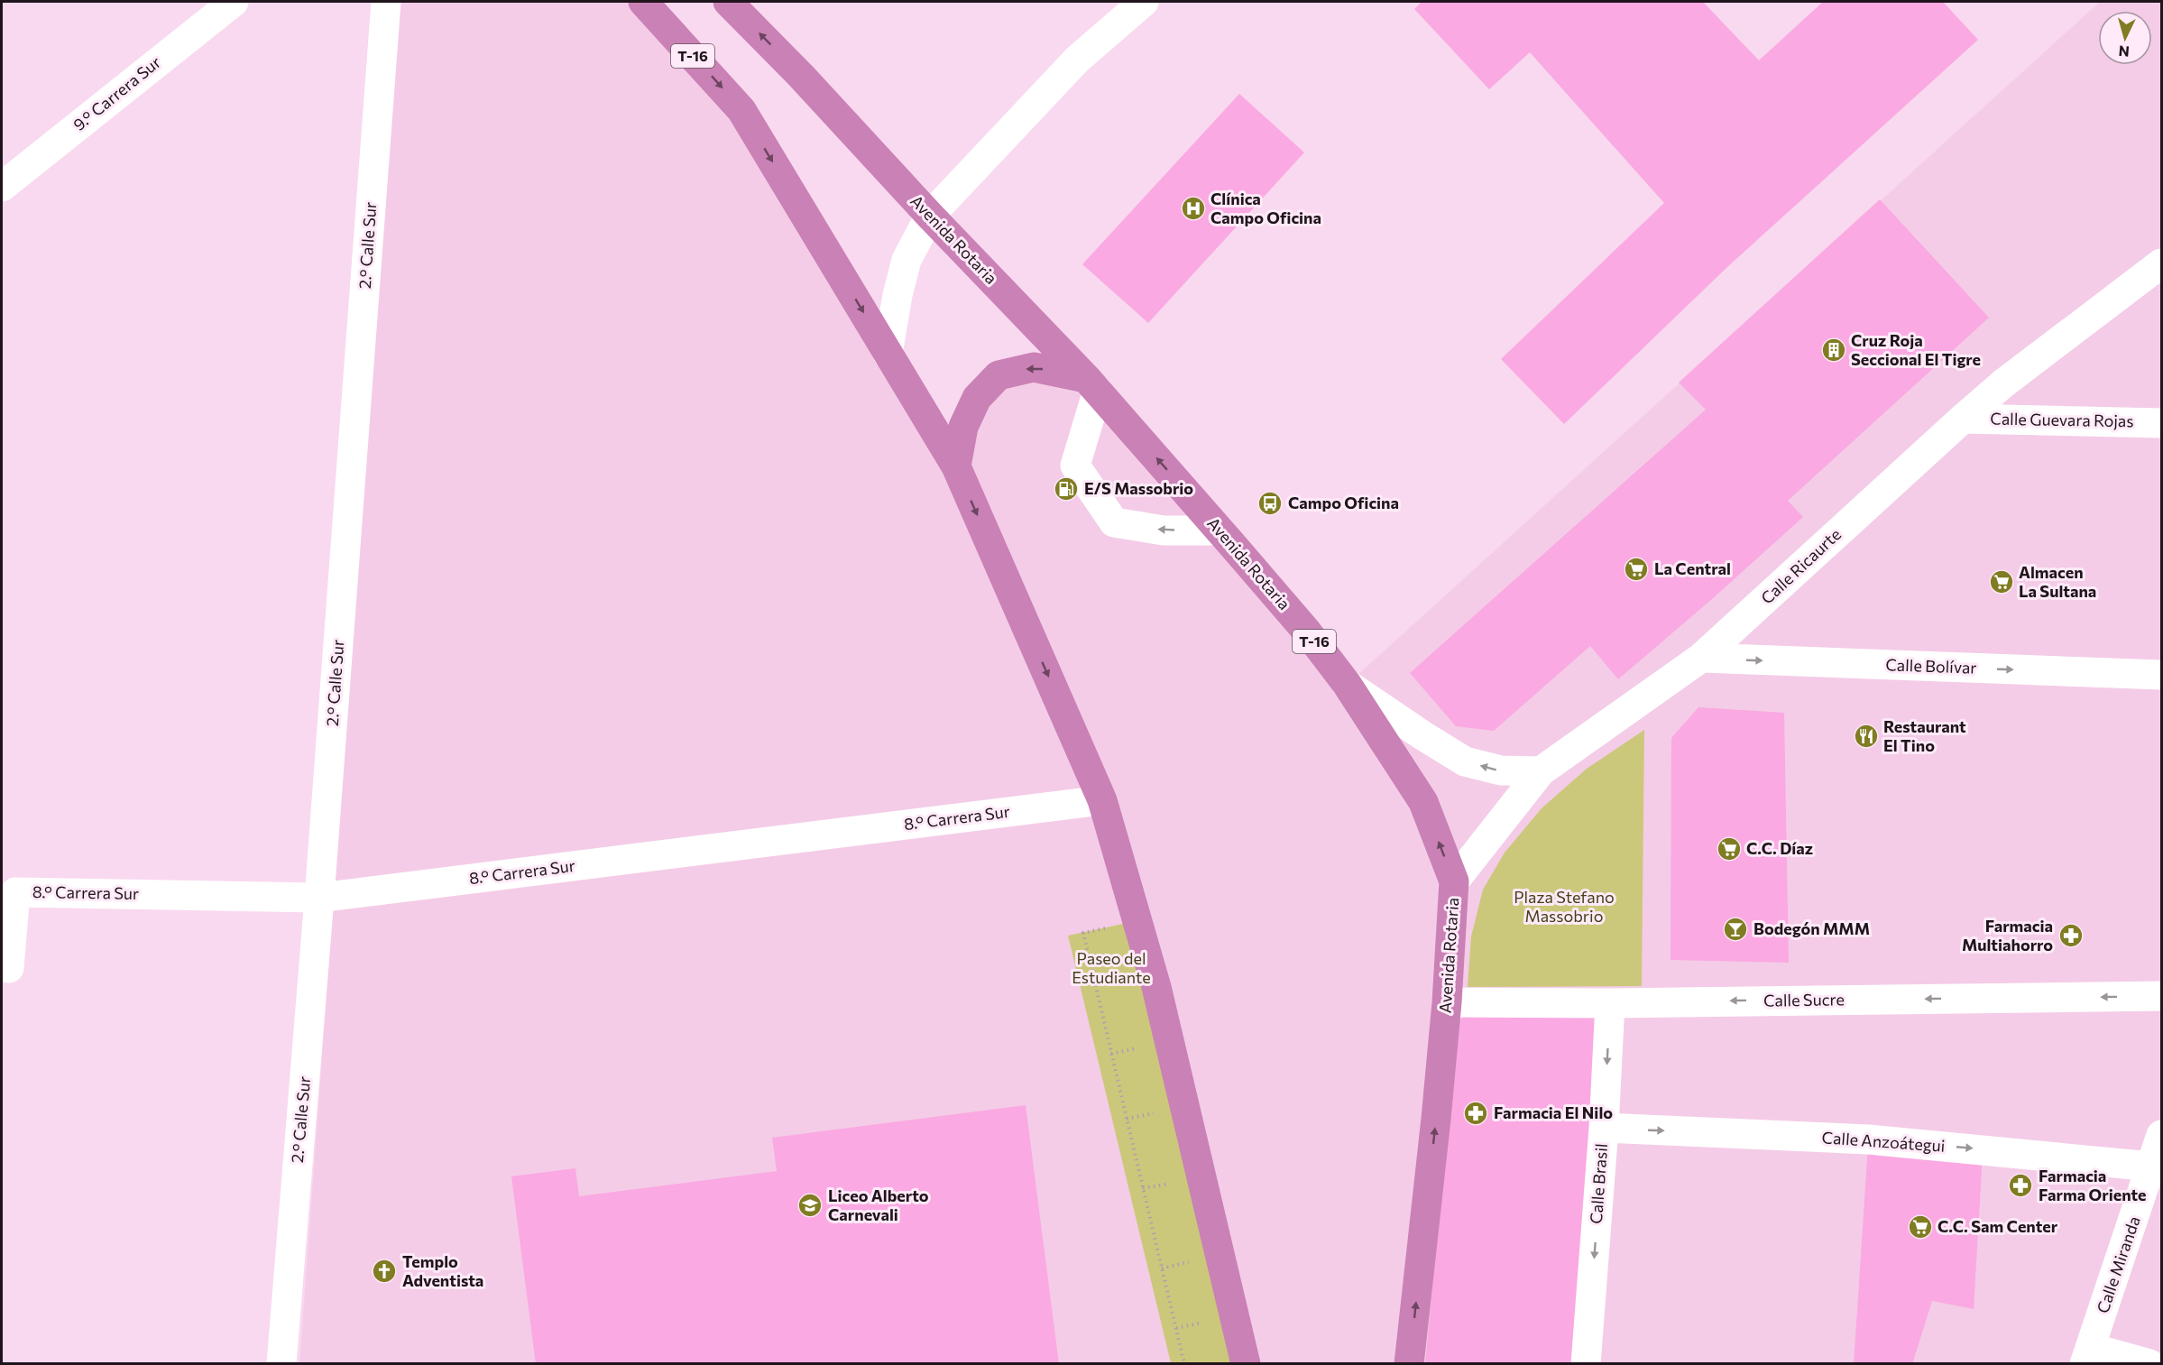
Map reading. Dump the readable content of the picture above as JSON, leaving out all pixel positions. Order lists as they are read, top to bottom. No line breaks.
{"streets":{"highway":["T-16","Avenida Rotaria"],"street":["9.° Carrera Sur","2.° Calle Sur","Calle Guevara Rojas","Calle Ricaurte","Calle Bolívar","8.° Carrera Sur","Calle Sucre","Calle Anzoátegui","Calle Brasil","Calle Miranda"]},"crossings":[["T-16","8.° Carrera Sur"],["Avenida Rotaria","Calle Ricaurte"],["Avenida Rotaria","Calle Sucre"],["2.° Calle Sur","8.° Carrera Sur"],["Calle Guevara Rojas","Calle Ricaurte"],["Calle Ricaurte","Calle Bolívar"],["Calle Sucre","Calle Brasil"],["Calle Anzoátegui","Calle Brasil"],["Calle Anzoátegui","Calle Miranda"]],"one_way":["Calle Bolívar","Calle Sucre","Calle Anzoátegui","Calle Brasil"],"parks":["Plaza Stefano Massobrio","Paseo del Estudiante"],"places":{"hospital":["Clínica Campo Oficina"],"building":["Cruz Roja Seccional El Tigre"],"fuel station":["E/S Massobrio"],"bus stop":["Campo Oficina"],"supermarket":["La Central","Almacen La Sultana","C.C. Díaz","C.C. Sam Center"],"restaurant":["Restaurant El Tino"],"bar":["Bodegón MMM"],"pharmacy":["Farmacia Multiahorro","Farmacia El Nilo","Farmacia Farma Oriente"],"school or university":["Liceo Alberto Carnevali"],"church":["Templo Adventista"]},"north":"bottom"}
